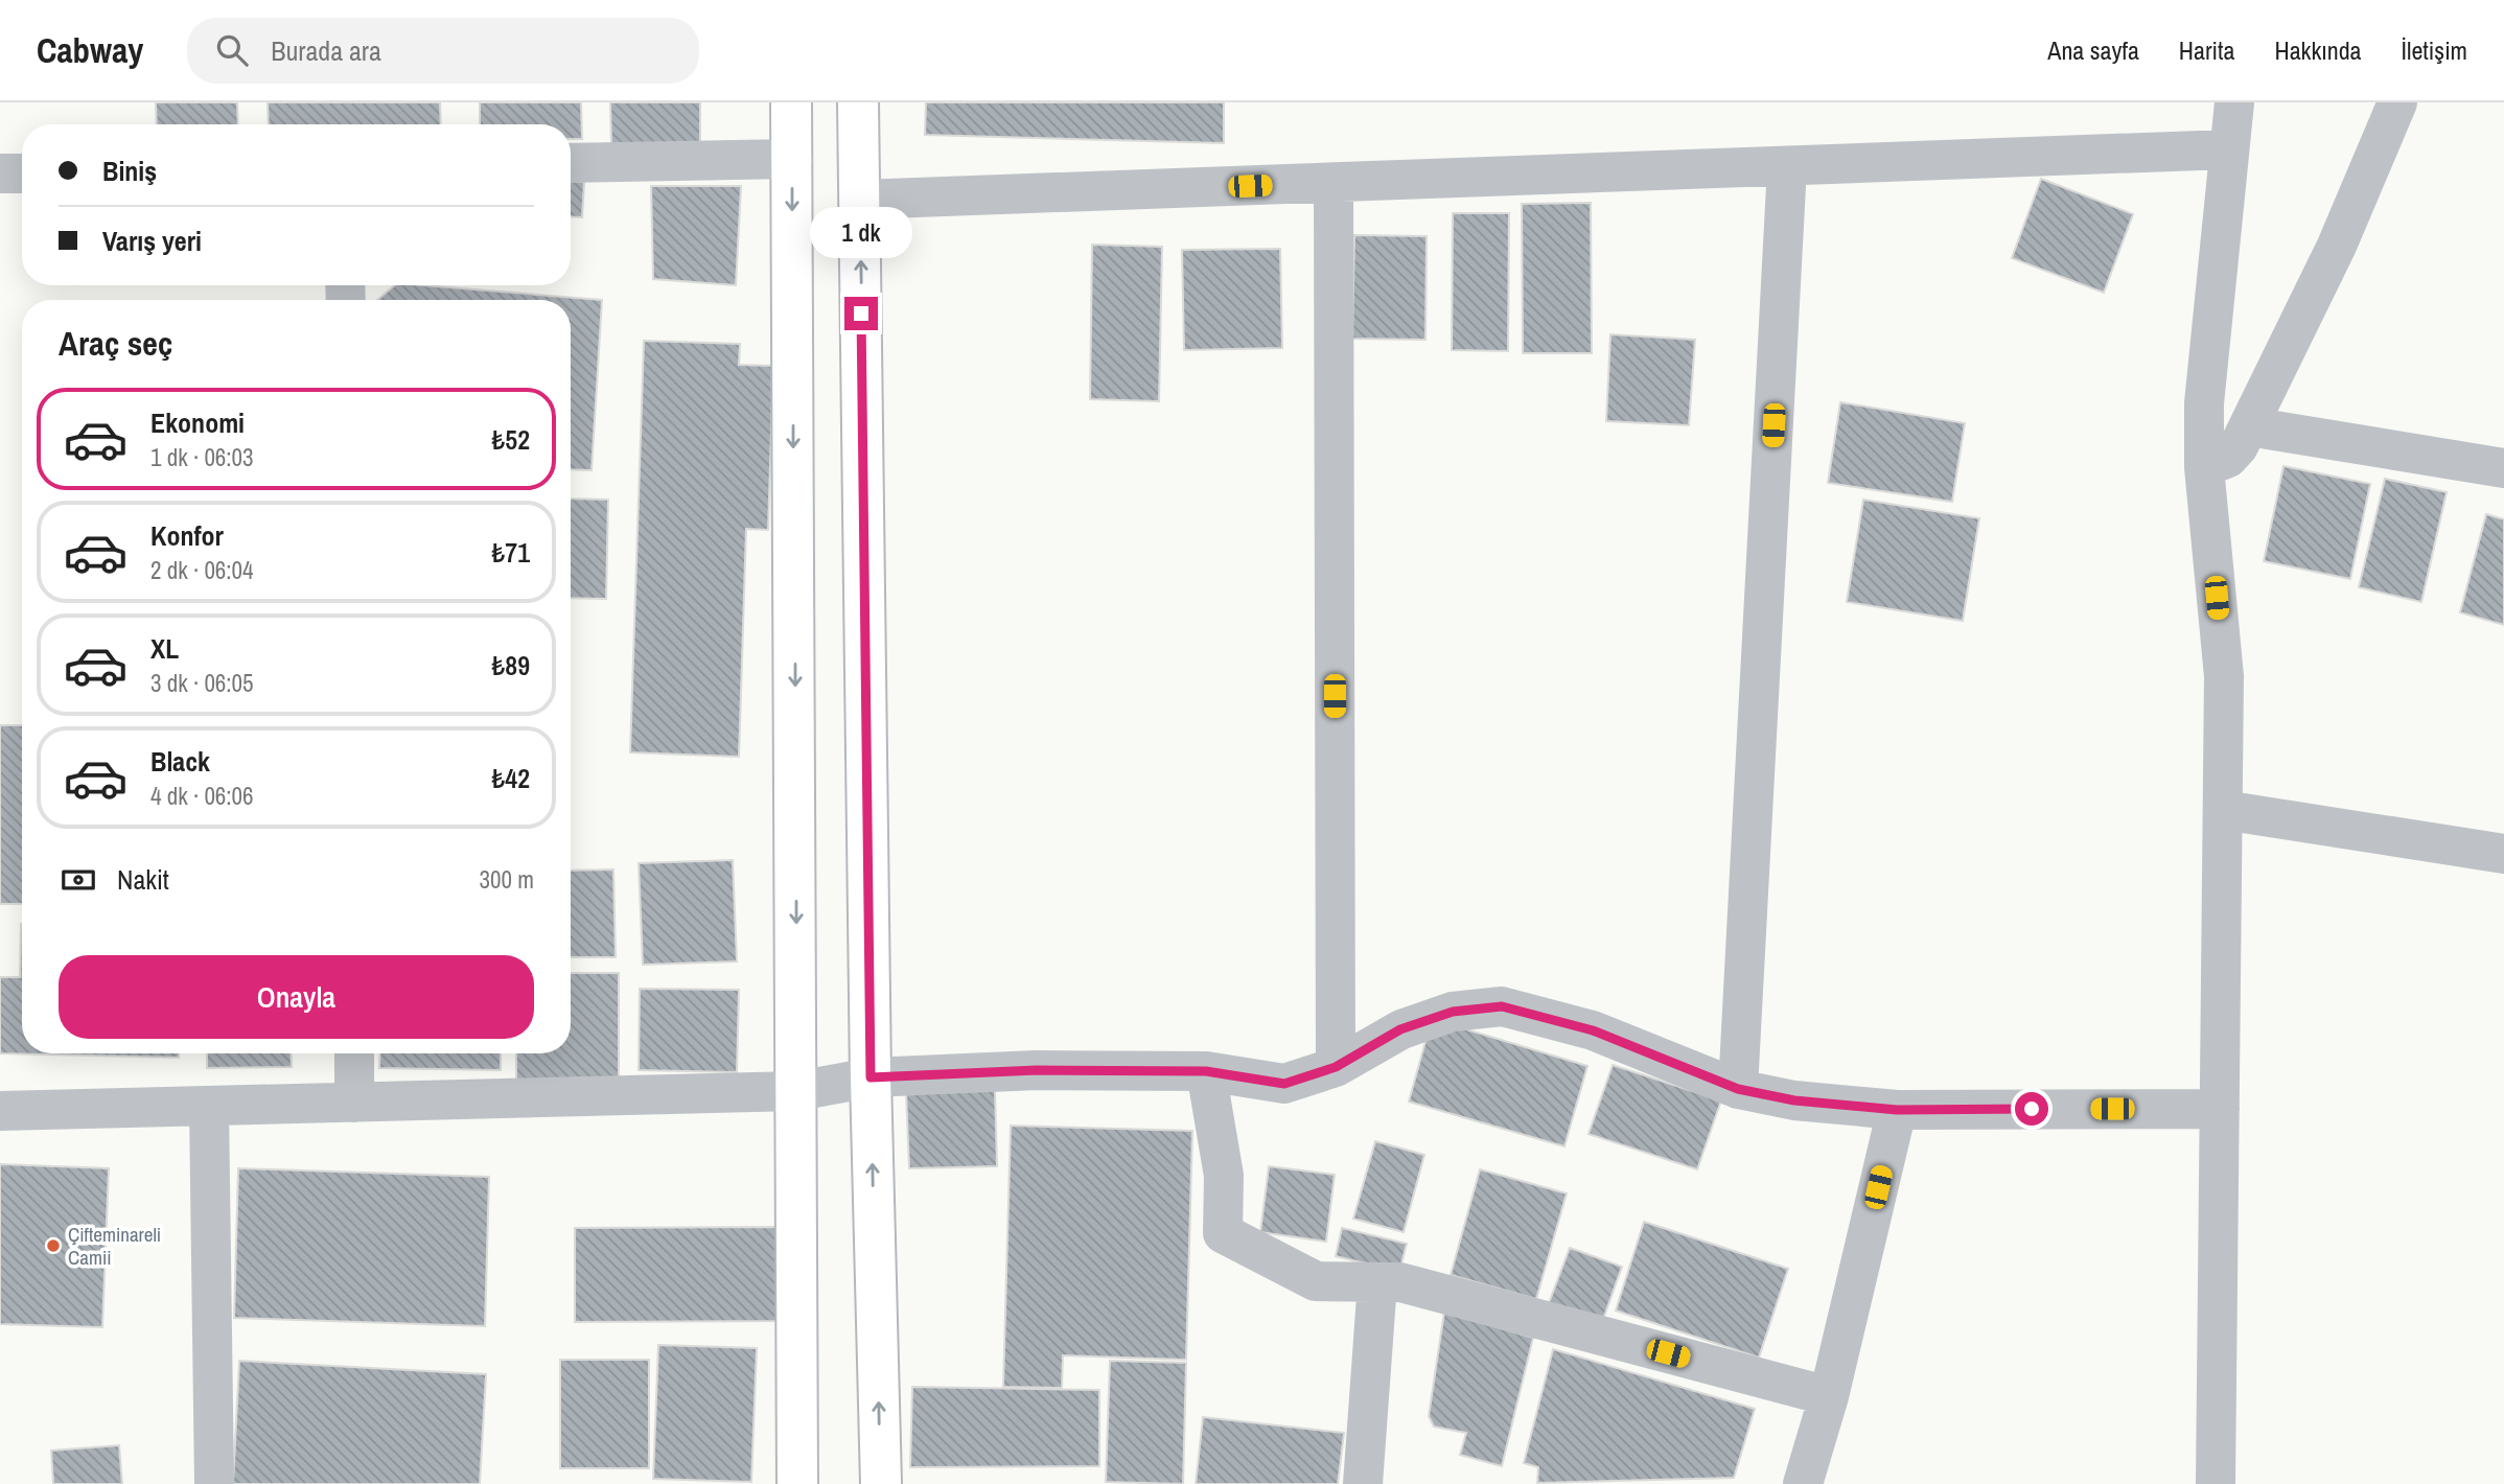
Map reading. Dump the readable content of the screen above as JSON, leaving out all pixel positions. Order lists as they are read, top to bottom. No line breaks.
{"places":["Çifteminareli Camii"],"page":{"header":"Cabway","search":"Burada ara","nav":["Ana sayfa","Harita","Hakkında","İletişim"],"banner":["Biniş","Varış yeri"],"bubble":"1 dk","heading":"Araç seç","list":[{"name":"Ekonomi","note":"1 dk · 06:03","value":"₺52"},{"name":"Konfor","note":"2 dk · 06:04","value":"₺71"},{"name":"XL","note":"3 dk · 06:05","value":"₺89"},{"name":"Black","note":"4 dk · 06:06","value":"₺42"}],"pay":["Nakit","300 m"],"buttons":"Onayla"}}
